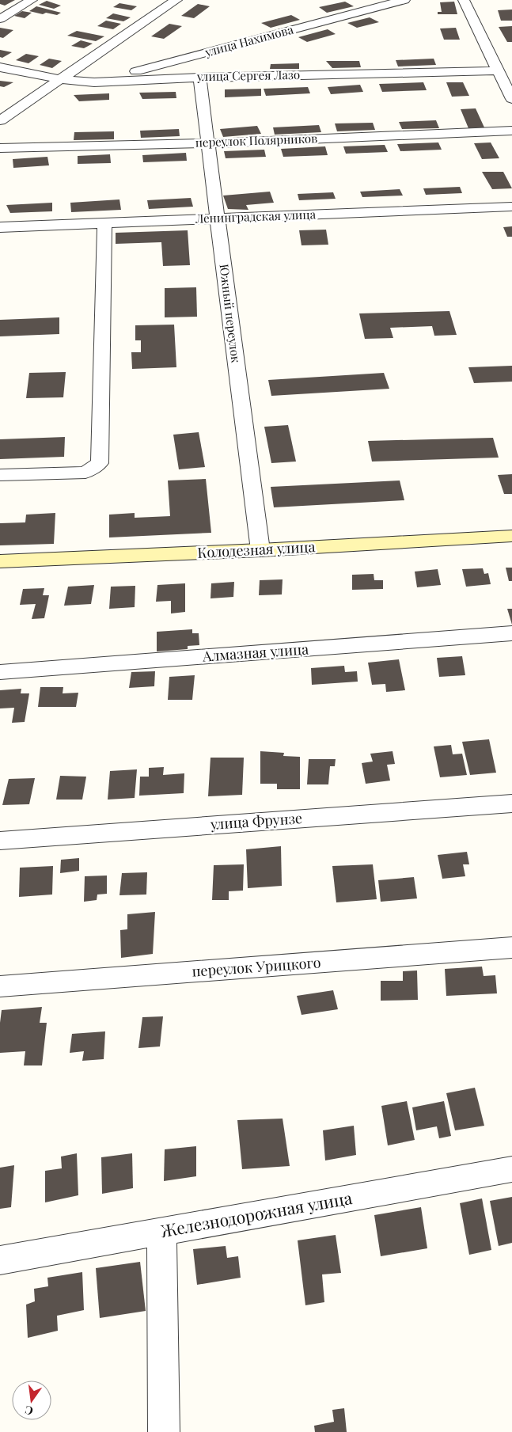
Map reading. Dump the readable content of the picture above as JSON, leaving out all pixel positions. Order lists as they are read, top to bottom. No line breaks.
{"streets":{"main road":["Колодезная улица"],"street":["улица Нахимова","улица Сергея Лазо","переулок Полярников","Ленинградская улица","Южный переулок","Алмазная улица","улица Фрунзе","переулок Урицкого","Железнодорожная улица"]},"crossings":[["улица Нахимова","улица Сергея Лазо"],["улица Сергея Лазо","Южный переулок"],["переулок Полярников","Южный переулок"],["Ленинградская улица","Южный переулок"],["Южный переулок","Колодезная улица"]],"north":"bottom"}
